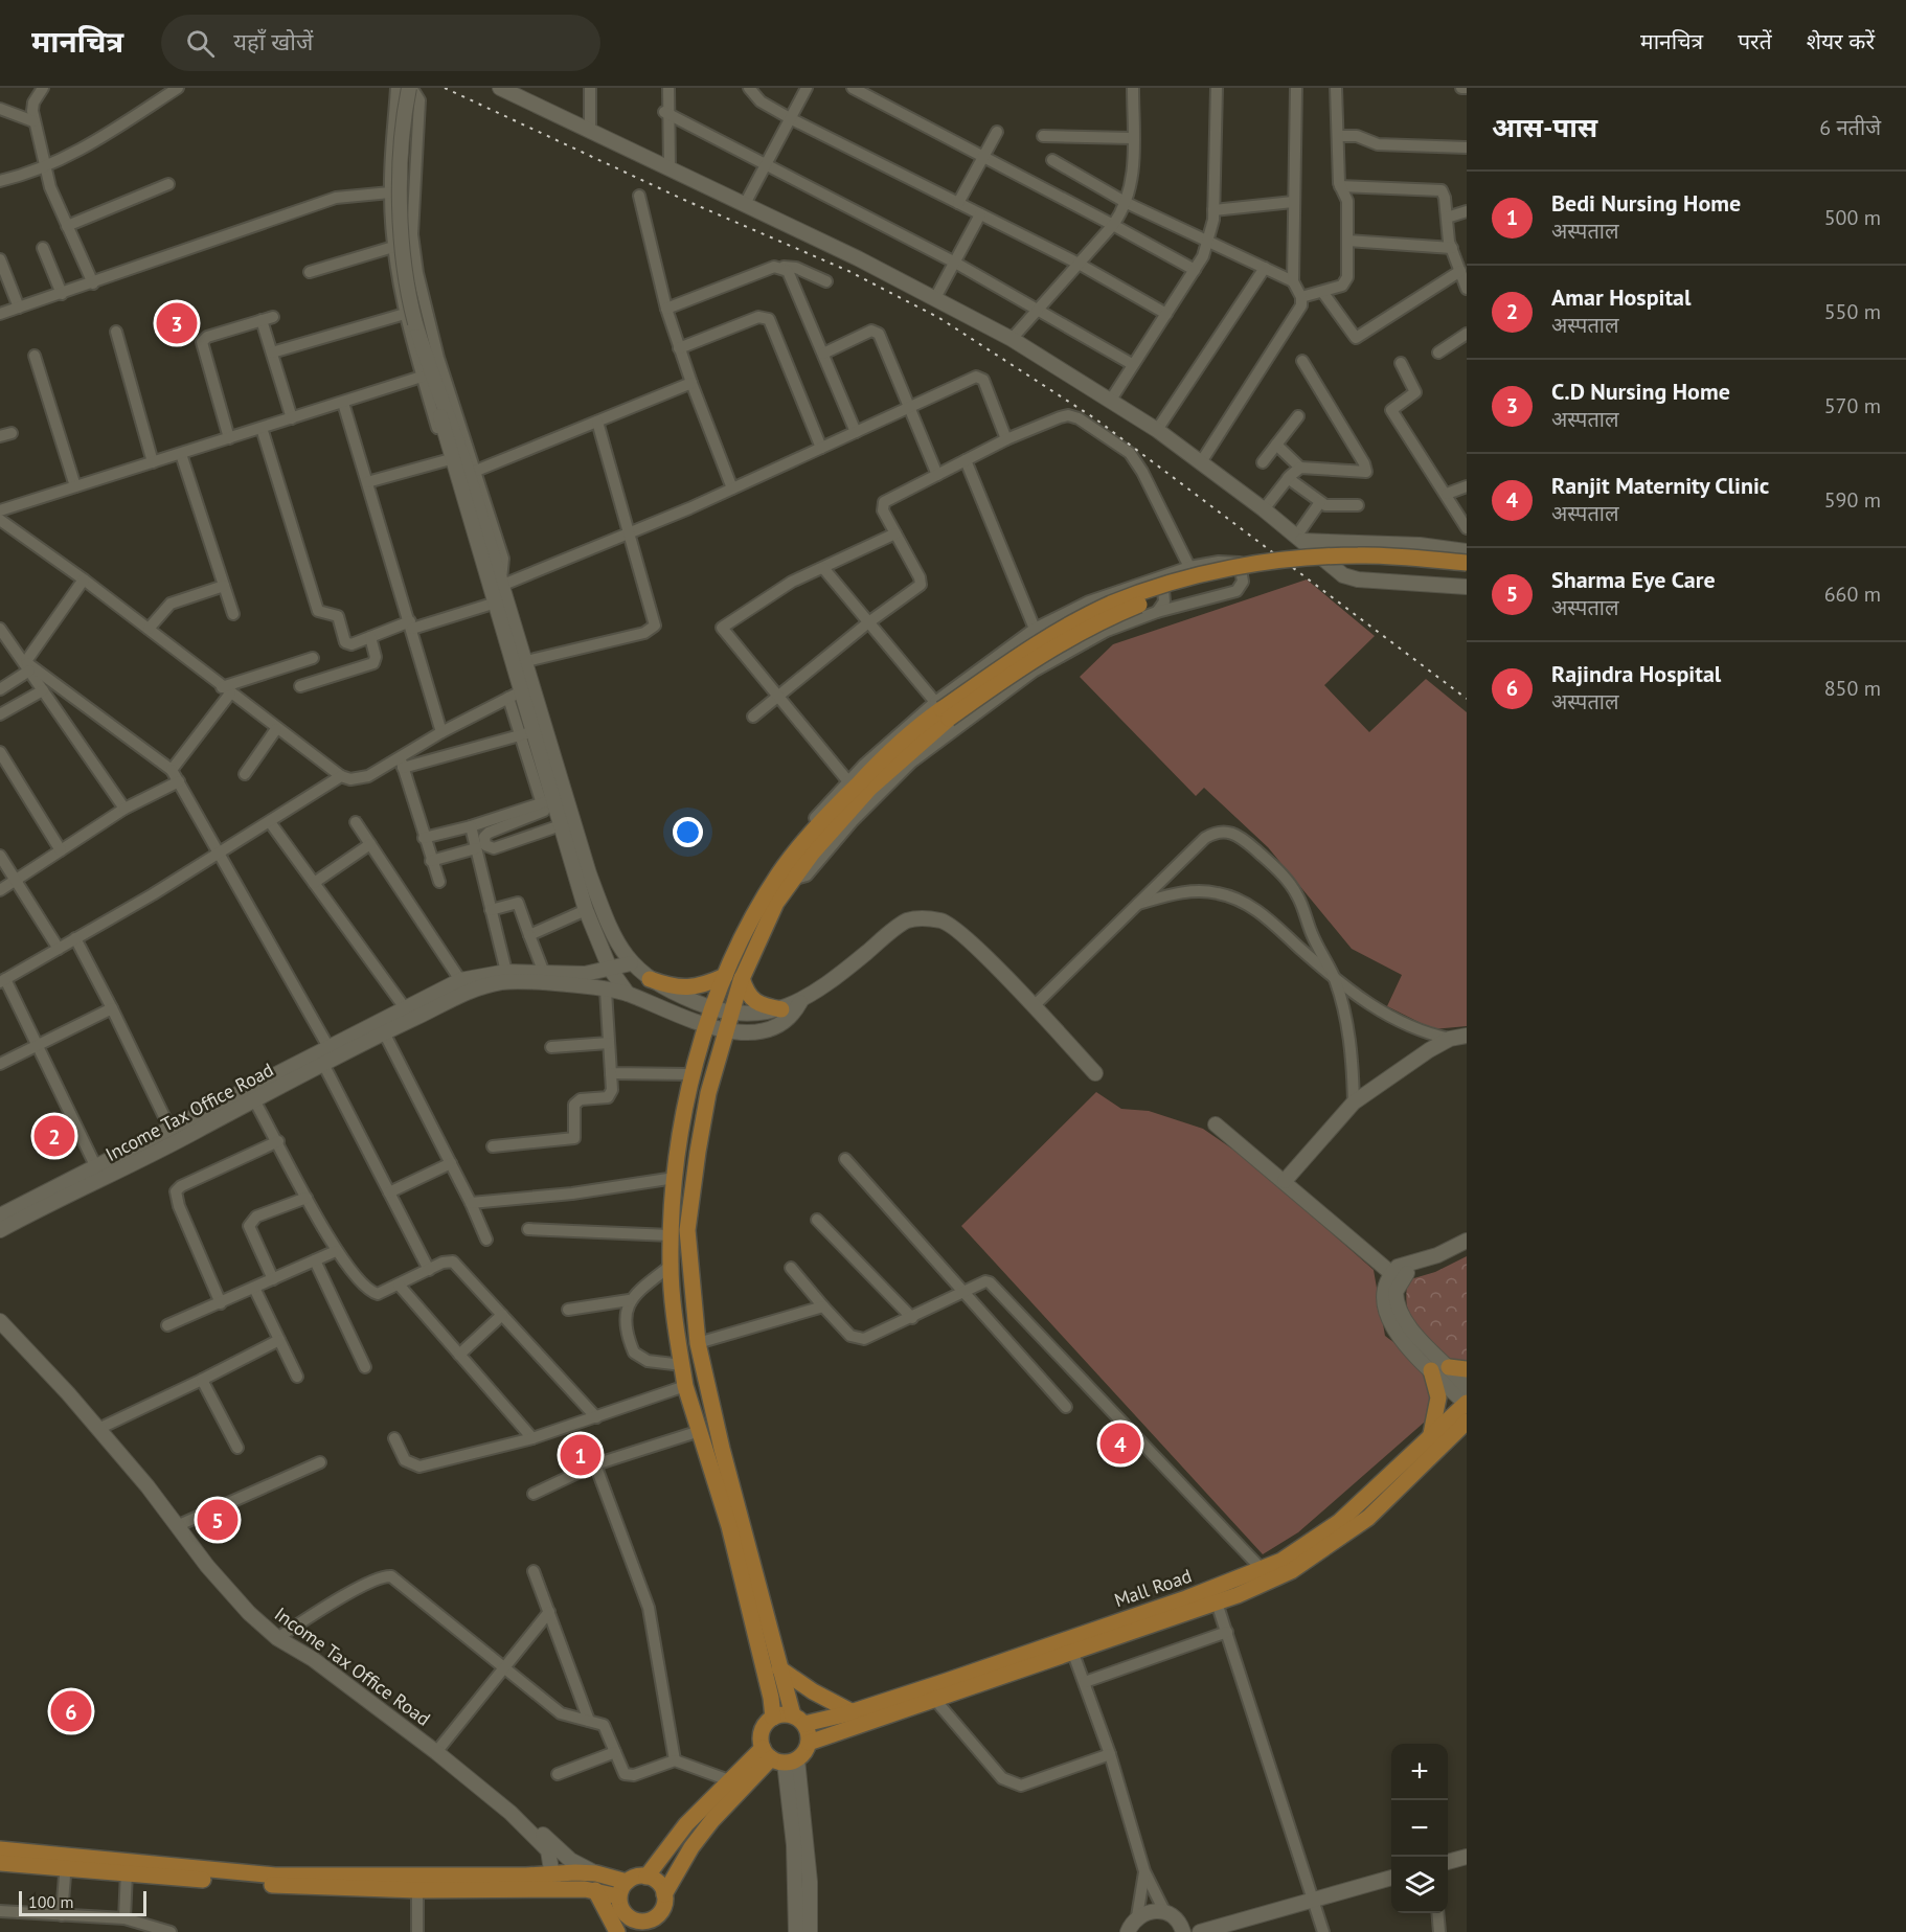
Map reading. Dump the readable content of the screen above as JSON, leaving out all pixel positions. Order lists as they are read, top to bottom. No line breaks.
{"streets":{"main road":["Income Tax Office Road","Mall Road"]},"scale_bar":"100 m","page":{"header":"मानचित्र","search":"यहाँ खोजें","nav":["मानचित्र","परतें","शेयर करें"],"heading":["आस-पास","6 नतीजे"],"list":[{"mark":"1","name":"Bedi Nursing Home","note":"अस्पताल","value":"500 m"},{"mark":"2","name":"Amar Hospital","note":"अस्पताल","value":"550 m"},{"mark":"3","name":"C.D Nursing Home","note":"अस्पताल","value":"570 m"},{"mark":"4","name":"Ranjit Maternity Clinic","note":"अस्पताल","value":"590 m"},{"mark":"5","name":"Sharma Eye Care","note":"अस्पताल","value":"660 m"},{"mark":"6","name":"Rajindra Hospital","note":"अस्पताल","value":"850 m"}],"pins":["3","2","4","1","5","6"],"map_buttons":["+","−"],"scale":"100 m"}}
